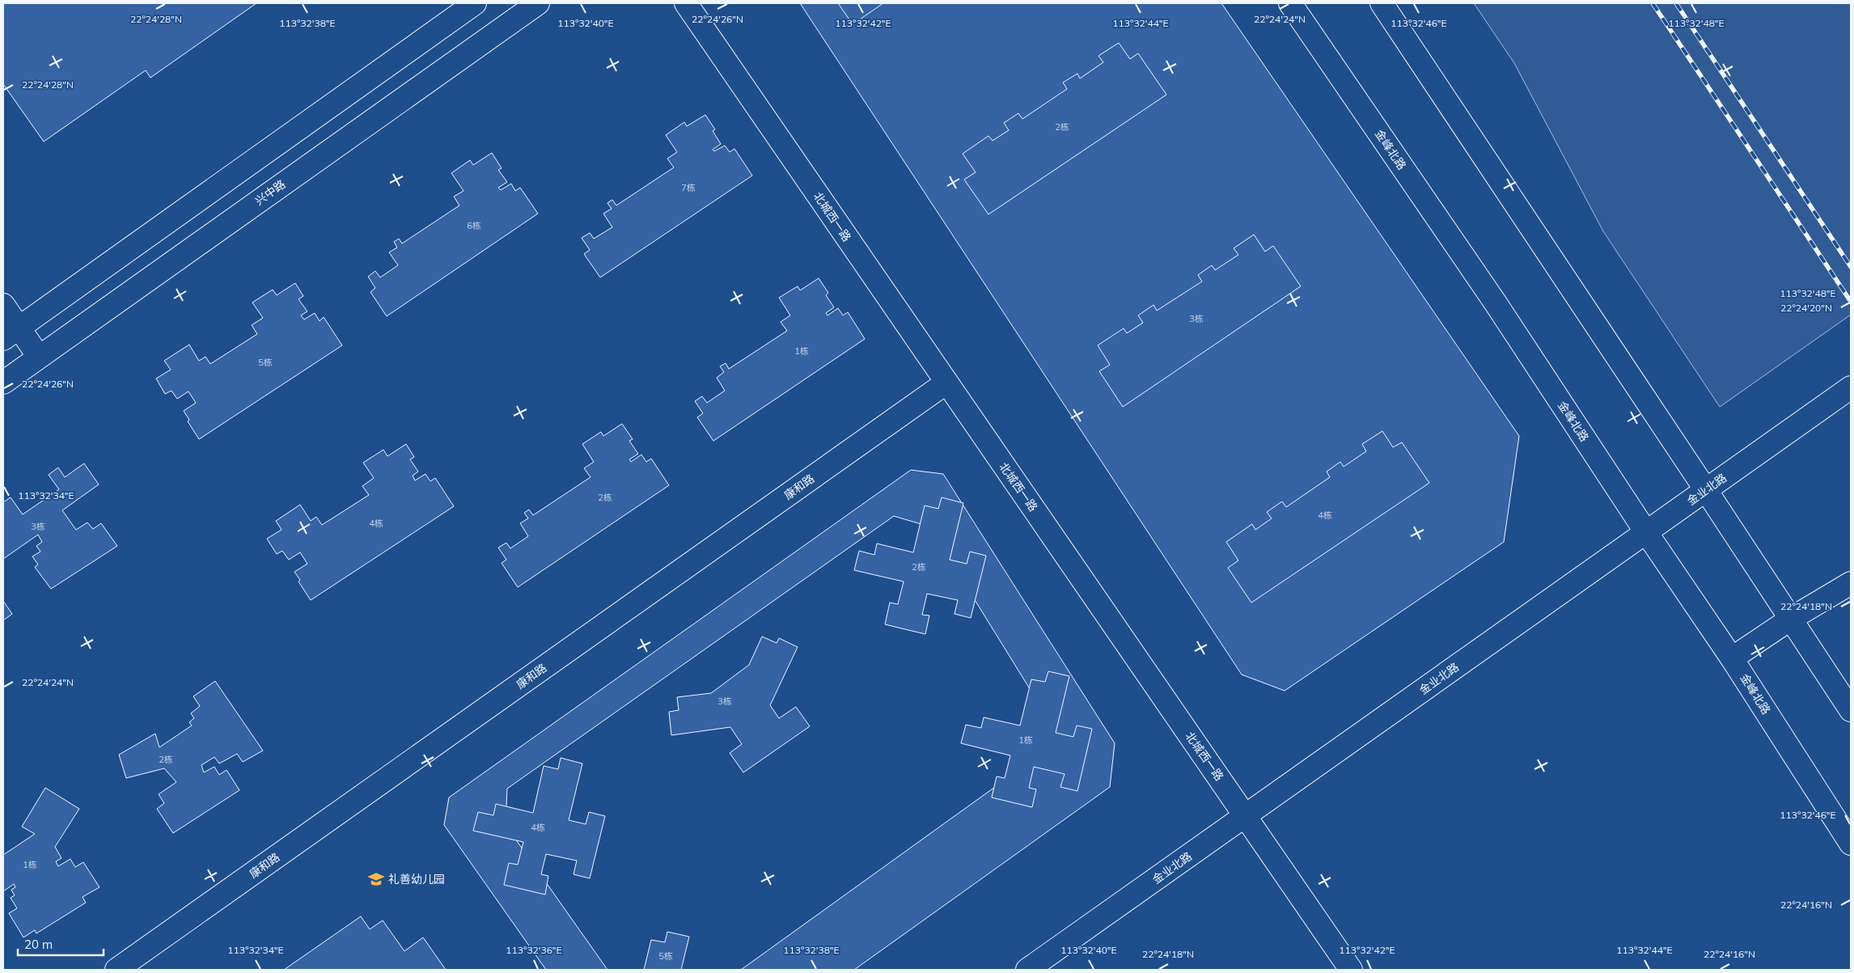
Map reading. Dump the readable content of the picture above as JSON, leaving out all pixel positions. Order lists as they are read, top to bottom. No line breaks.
{"streets":{"street":["金峰北路","兴中路","北城西一路","康和路","金业北路"]},"crossings":[["金峰北路","金业北路"],["北城西一路","康和路"],["北城西一路","金业北路"]],"places":{"school or university":["礼善幼儿园"]},"house_numbers":["2栋","7栋","6栋","3栋","1栋","5栋","2栋","4栋","4栋","3栋","2栋","3栋","1栋","2栋","4栋","1栋","5栋"],"scale_bar":"20 m","coordinates":["22°24'28\"N","22°24'26\"N","22°24'24\"N","113°32'38\"E","113°32'40\"E","113°32'42\"E","113°32'44\"E","113°32'46\"E","113°32'48\"E","22°24'20\"N","113°32'34\"E","22°24'18\"N","22°24'16\"N","113°32'36\"E"]}
